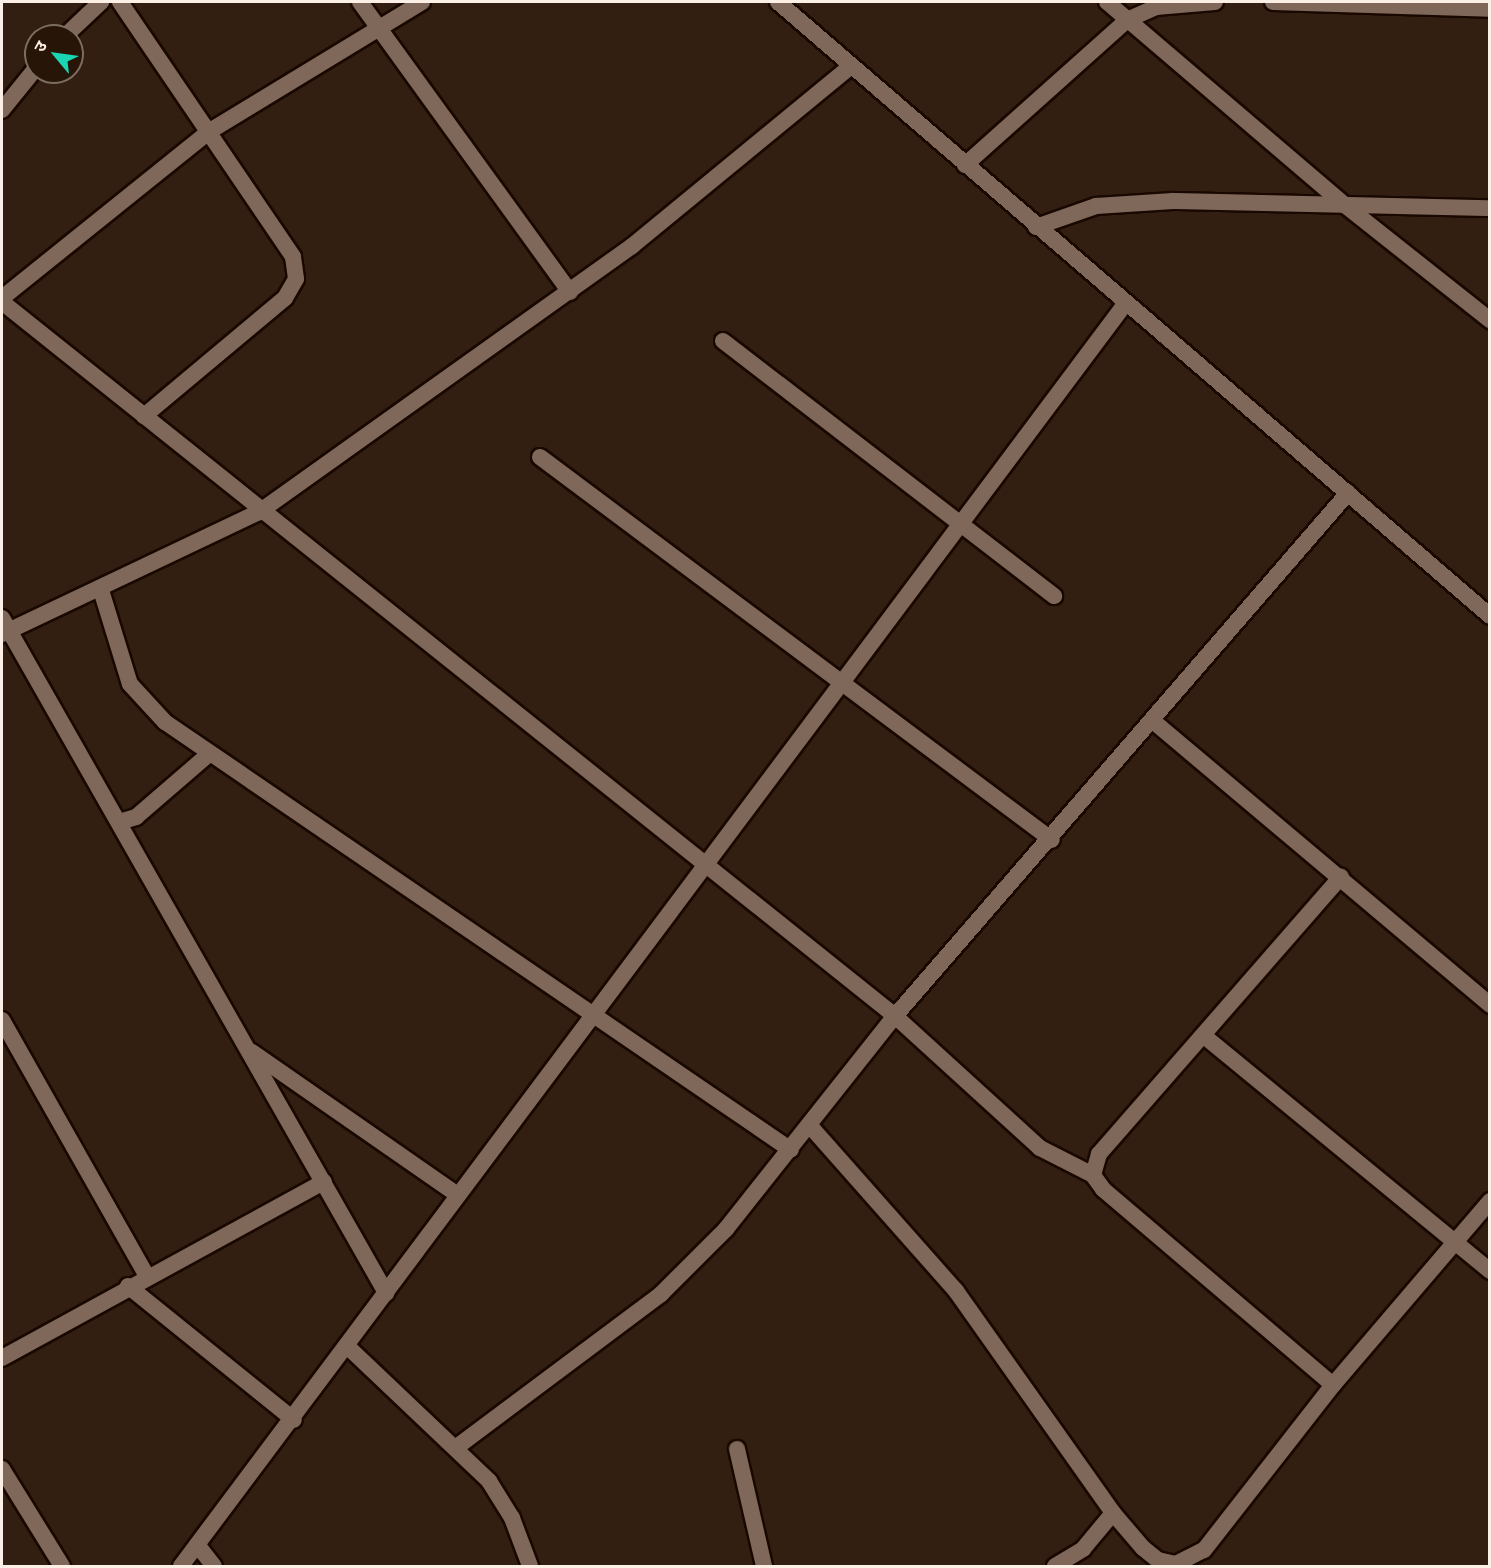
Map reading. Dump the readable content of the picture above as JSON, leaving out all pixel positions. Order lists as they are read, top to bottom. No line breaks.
{"north":"top left"}
